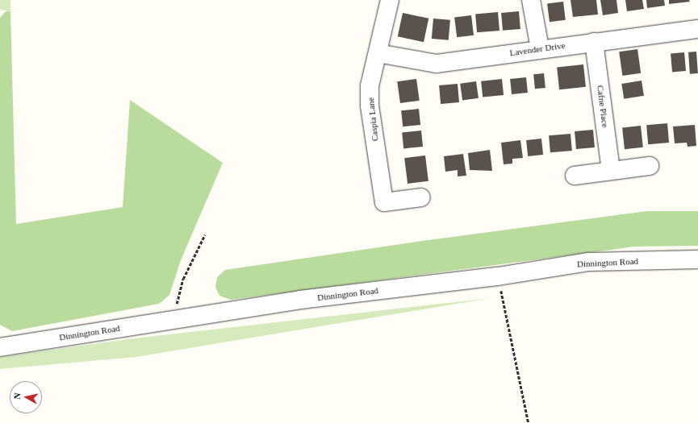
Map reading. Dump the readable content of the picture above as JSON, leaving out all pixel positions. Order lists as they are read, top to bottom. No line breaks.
{"streets":{"street":["Lavender Drive","Cafne Place","Caspia Lane","Dinnington Road"]},"crossings":[["Lavender Drive","Cafne Place"],["Lavender Drive","Caspia Lane"]],"north":"left"}
